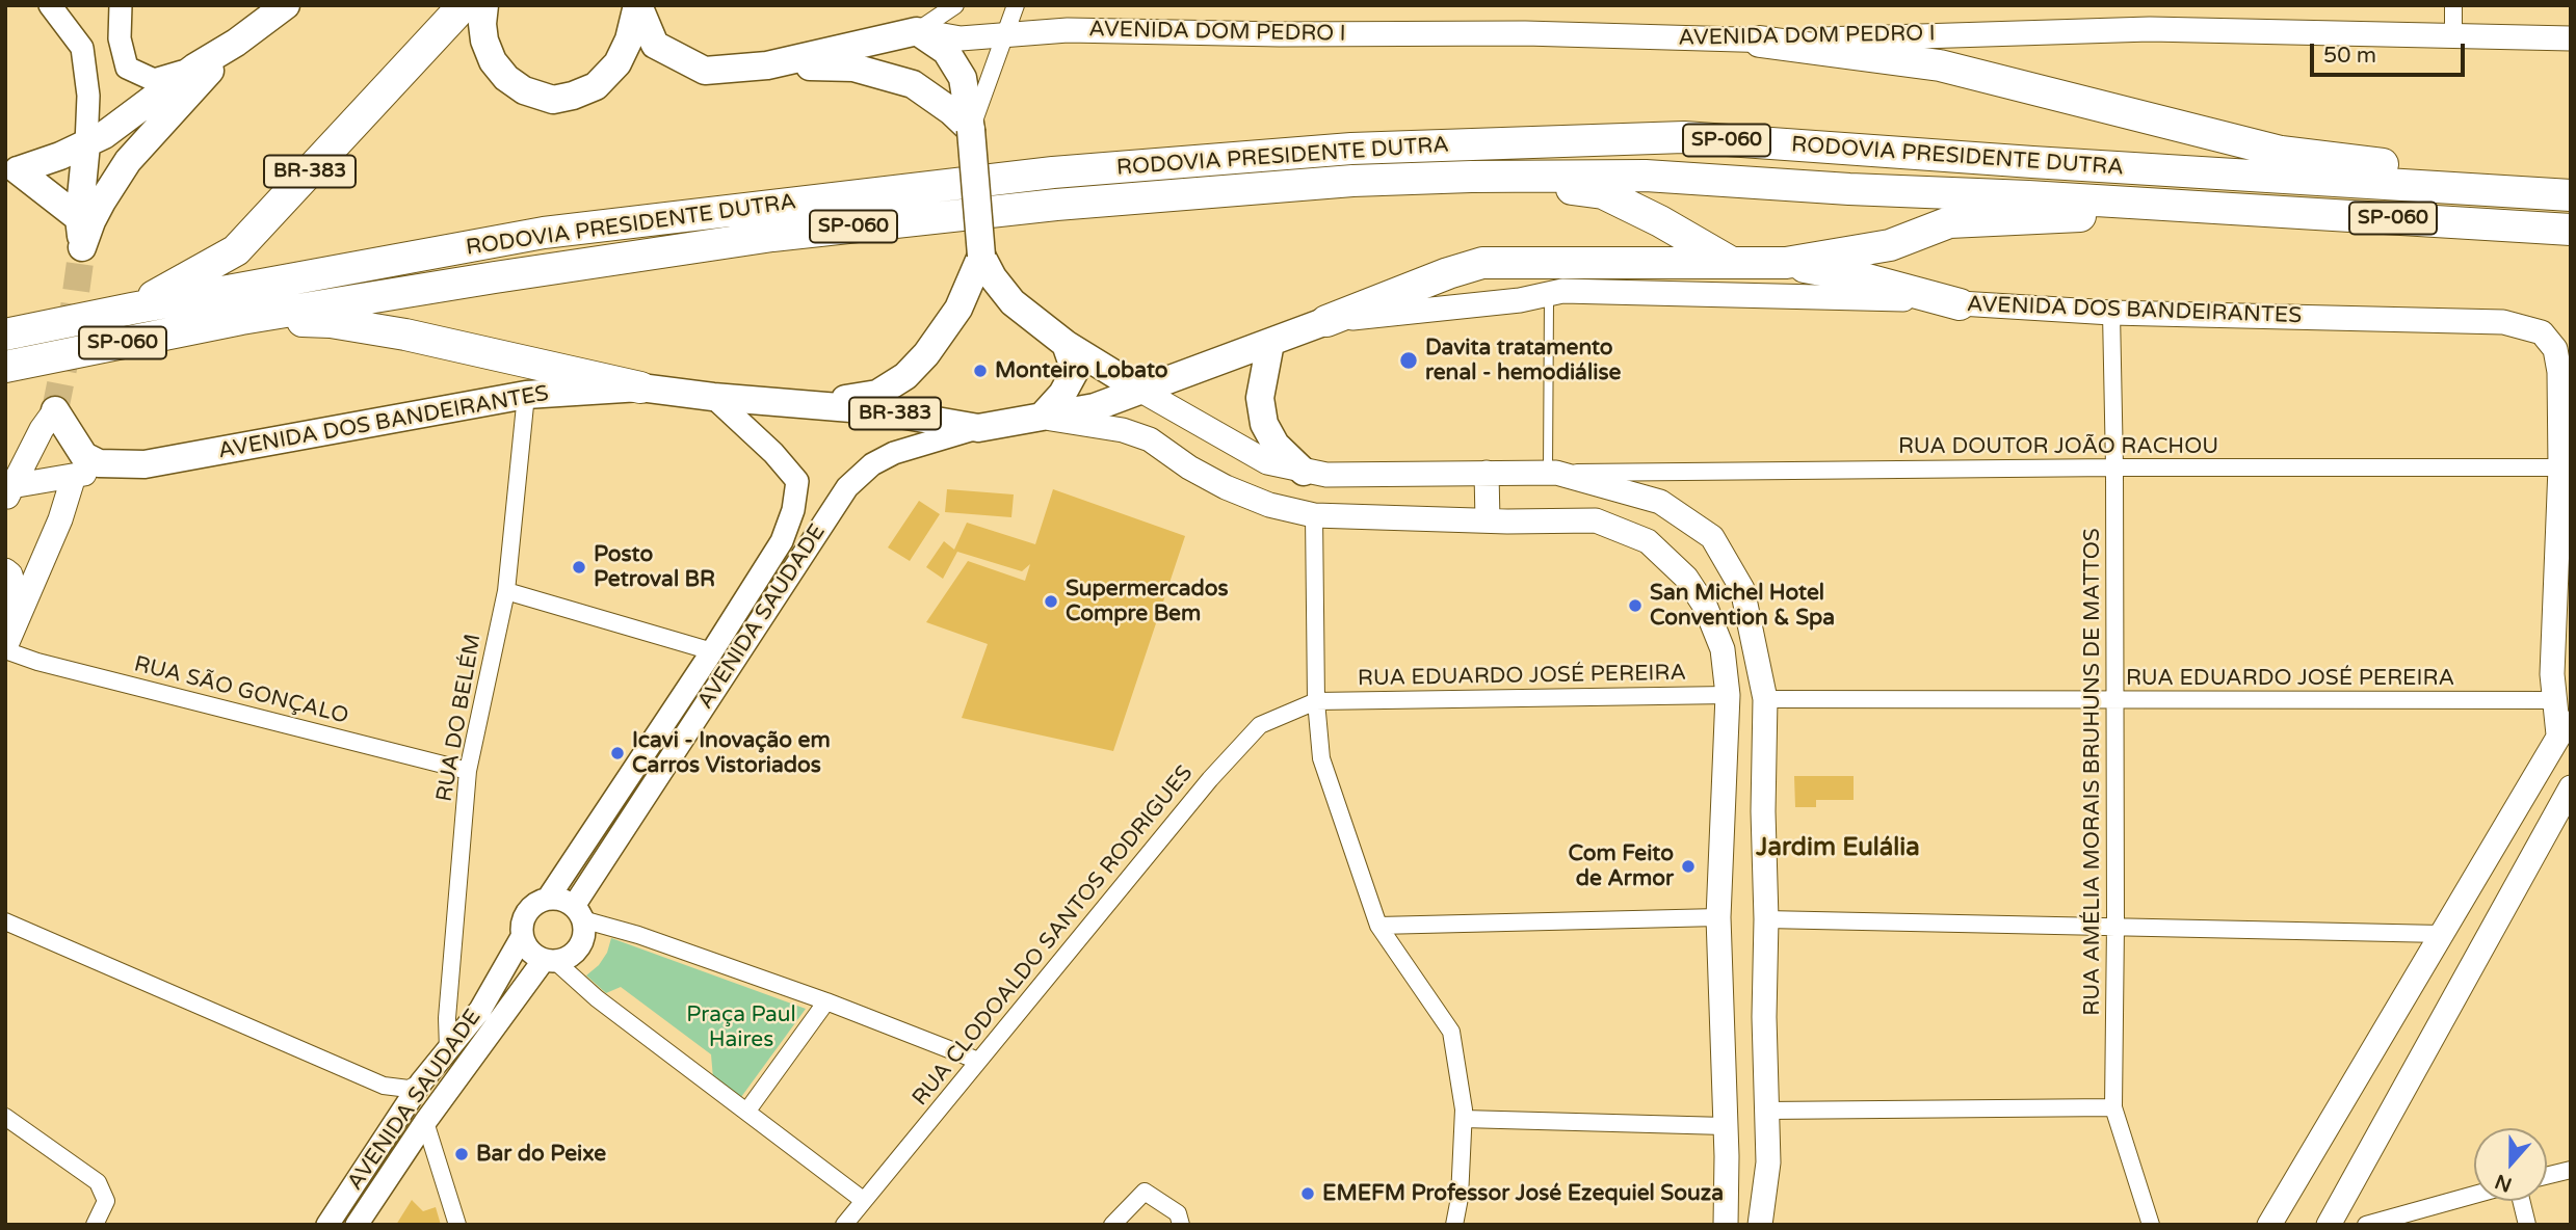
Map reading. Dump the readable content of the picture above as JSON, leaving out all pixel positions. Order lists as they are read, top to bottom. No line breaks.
{"streets":{"highway":["SP-060","RODOVIA PRESIDENTE DUTRA","BR-383"],"main road":["AVENIDA DOM PEDRO I","AVENIDA DOS BANDEIRANTES"],"street":["RUA DOUTOR JOÃO RACHOU","AVENIDA SAUDADE","RUA EDUARDO JOSÉ PEREIRA","RUA SÃO GONÇALO","RUA DO BELÉM","RUA AMÉLIA MORAIS BRUHUNS DE MATTOS","RUA CLODOALDO SANTOS RODRIGUES"]},"crossings":[["RODOVIA PRESIDENTE DUTRA","BR-383"],["BR-383","AVENIDA DOS BANDEIRANTES"],["AVENIDA DOS BANDEIRANTES","RUA DOUTOR JOÃO RACHOU"],["AVENIDA DOS BANDEIRANTES","AVENIDA SAUDADE"],["AVENIDA DOS BANDEIRANTES","RUA EDUARDO JOSÉ PEREIRA"],["AVENIDA DOS BANDEIRANTES","RUA DO BELÉM"],["AVENIDA DOS BANDEIRANTES","RUA AMÉLIA MORAIS BRUHUNS DE MATTOS"],["RUA DOUTOR JOÃO RACHOU","RUA AMÉLIA MORAIS BRUHUNS DE MATTOS"],["AVENIDA SAUDADE","RUA DO BELÉM"],["RUA EDUARDO JOSÉ PEREIRA","RUA AMÉLIA MORAIS BRUHUNS DE MATTOS"],["RUA EDUARDO JOSÉ PEREIRA","RUA CLODOALDO SANTOS RODRIGUES"],["RUA SÃO GONÇALO","RUA DO BELÉM"]],"districts":["Jardim Eulália"],"parks":["Praça Paul Haires"],"places":["Davita tratamento renal - hemodiálise","Monteiro Lobato","Posto Petroval BR","Supermercados Compre Bem","San Michel Hotel Convention & Spa","Icavi - Inovação em Carros Vistoriados","Com Feito de Armor","Bar do Peixe","EMEFM Professor José Ezequiel Souza"],"scale_bar":"50 m","north":"bottom"}
